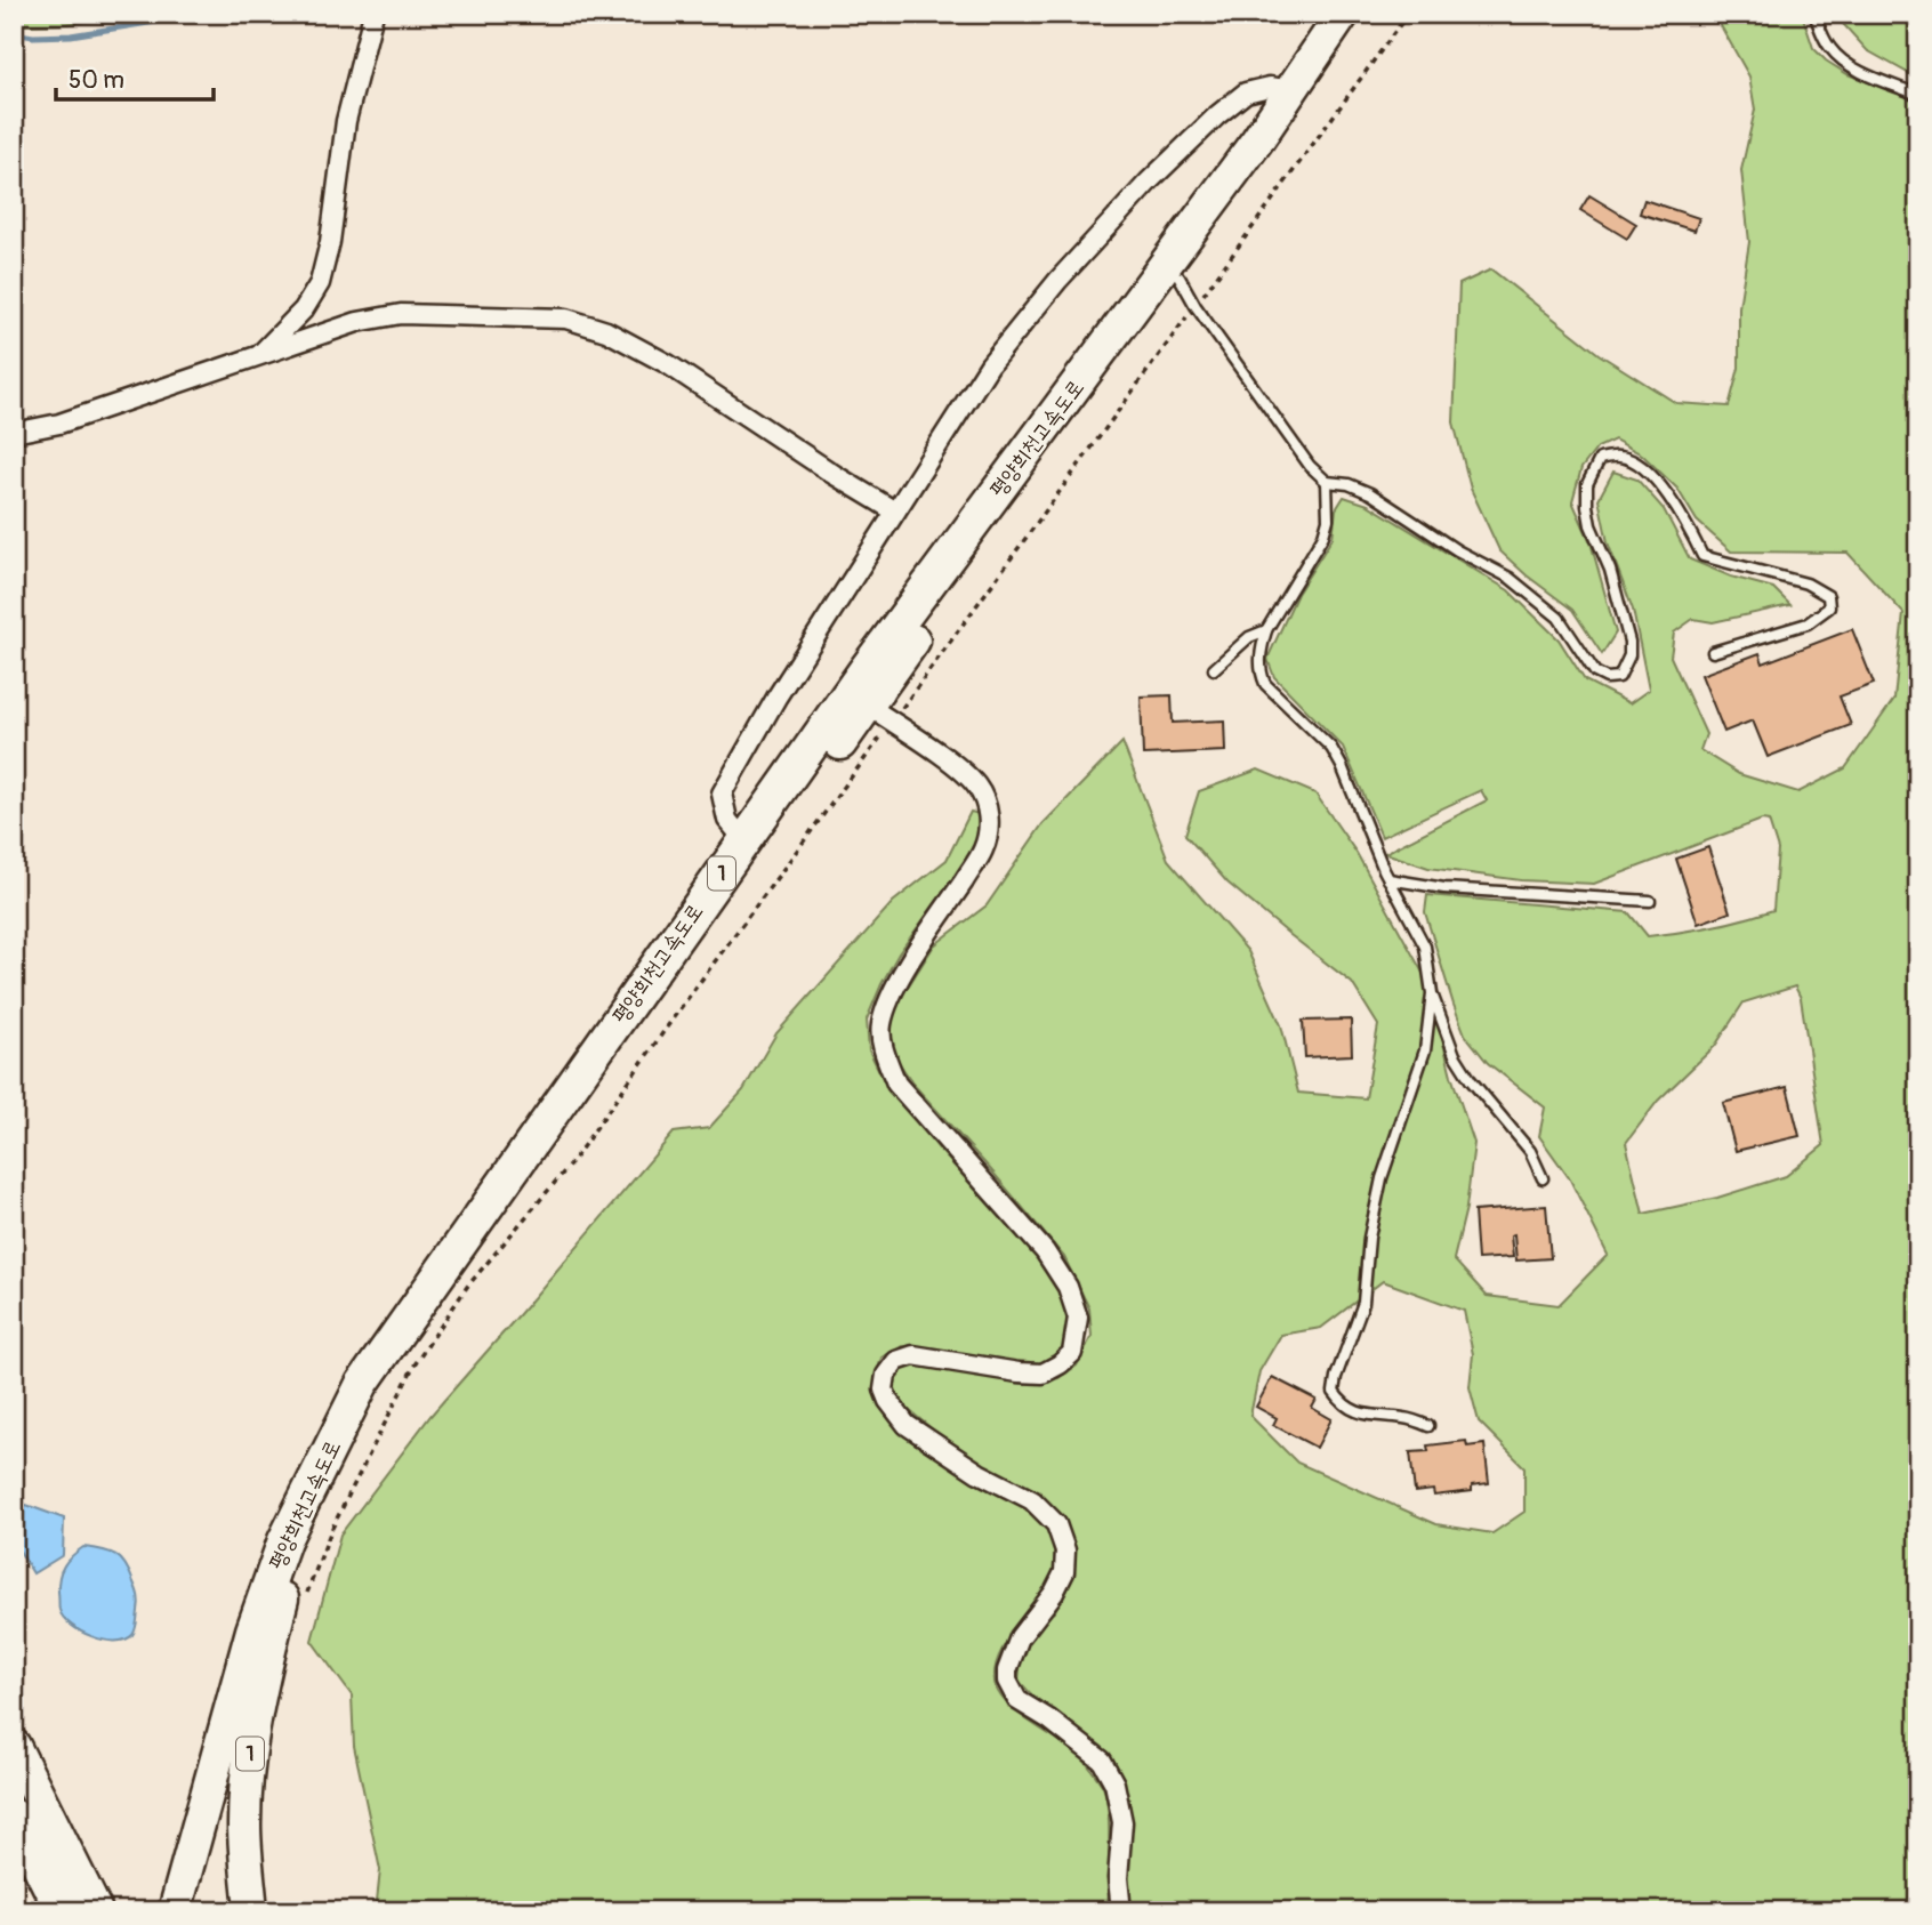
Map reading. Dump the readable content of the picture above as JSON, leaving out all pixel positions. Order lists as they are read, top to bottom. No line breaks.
{"streets":{"highway":["평양희천고속도로","1"]},"scale_bar":"50 m"}
